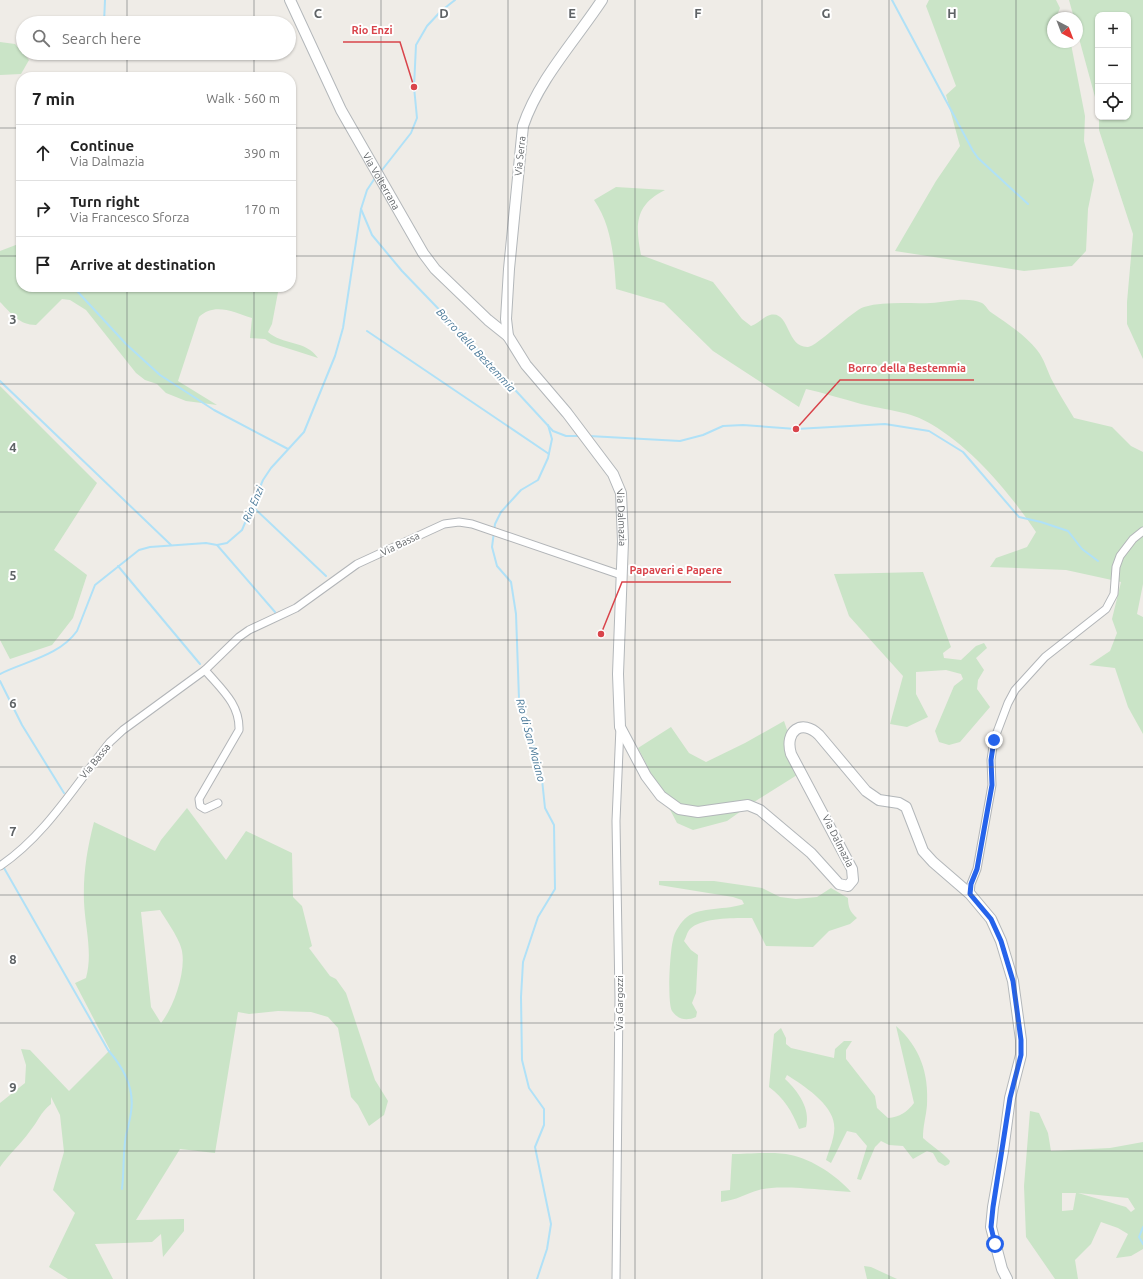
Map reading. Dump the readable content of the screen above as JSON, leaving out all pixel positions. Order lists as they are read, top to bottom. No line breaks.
{"streets":{"main road":["Via Serra","Via Volterrana","Via Dalmazia"],"street":["Via Bassa","Via Gargozzi"]},"crossings":[["Via Serra","Via Volterrana"],["Via Serra","Via Dalmazia"],["Via Volterrana","Via Dalmazia"],["Via Dalmazia","Via Bassa"],["Via Dalmazia","Via Gargozzi"]],"water":["Borro della Bestemmia","Rio Enzi","Rio di San Maiano"],"places":["Rio Enzi","Borro della Bestemmia","Papaveri e Papere"],"north":"bottom right","page":{"map_buttons":["+","−"],"search":"Search here","heading":["7 min","Walk · 560 m"],"list":[["Continue","Via Dalmazia","390 m"],["Turn right","Via Francesco Sforza","170 m"],"Arrive at destination"]},"grid":{"columns":["C","D","E","F","G","H"],"rows":["3","4","5","6","7","8","9"]}}
